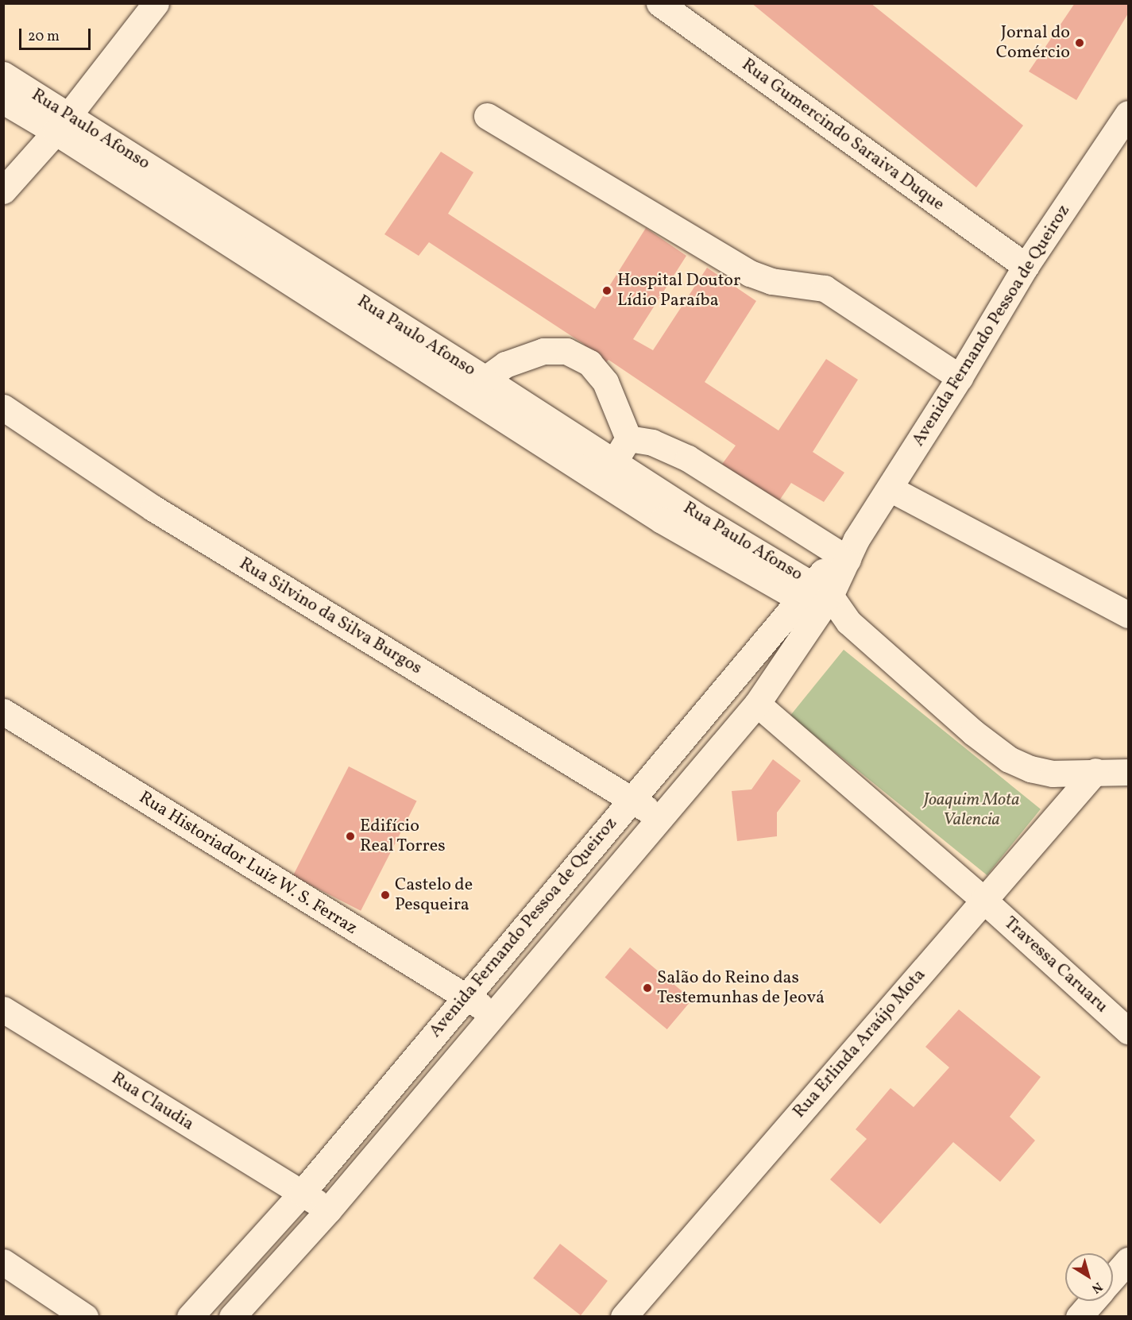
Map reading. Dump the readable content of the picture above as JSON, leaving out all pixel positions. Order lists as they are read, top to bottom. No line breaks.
{"streets":{"street":["Rua Paulo Afonso","Rua Gumercindo Saraiva Duque","Avenida Fernando Pessoa de Queiroz","Rua Silvino da Silva Burgos","Rua Historiador Luiz W. S. Ferraz","Travessa Caruaru","Rua Erlinda Araújo Mota","Rua Claudia"]},"crossings":[["Rua Paulo Afonso","Avenida Fernando Pessoa de Queiroz"],["Rua Paulo Afonso","Rua Erlinda Araújo Mota"],["Rua Gumercindo Saraiva Duque","Avenida Fernando Pessoa de Queiroz"],["Avenida Fernando Pessoa de Queiroz","Rua Silvino da Silva Burgos"],["Avenida Fernando Pessoa de Queiroz","Rua Historiador Luiz W. S. Ferraz"],["Avenida Fernando Pessoa de Queiroz","Travessa Caruaru"],["Avenida Fernando Pessoa de Queiroz","Rua Claudia"],["Travessa Caruaru","Rua Erlinda Araújo Mota"]],"parks":["Joaquim Mota Valencia"],"places":["Jornal do Comércio","Hospital Doutor Lídio Paraíba","Edifício Real Torres","Castelo de Pesqueira","Salão do Reino das Testemunhas de Jeová"],"scale_bar":"20 m","north":"bottom right"}
